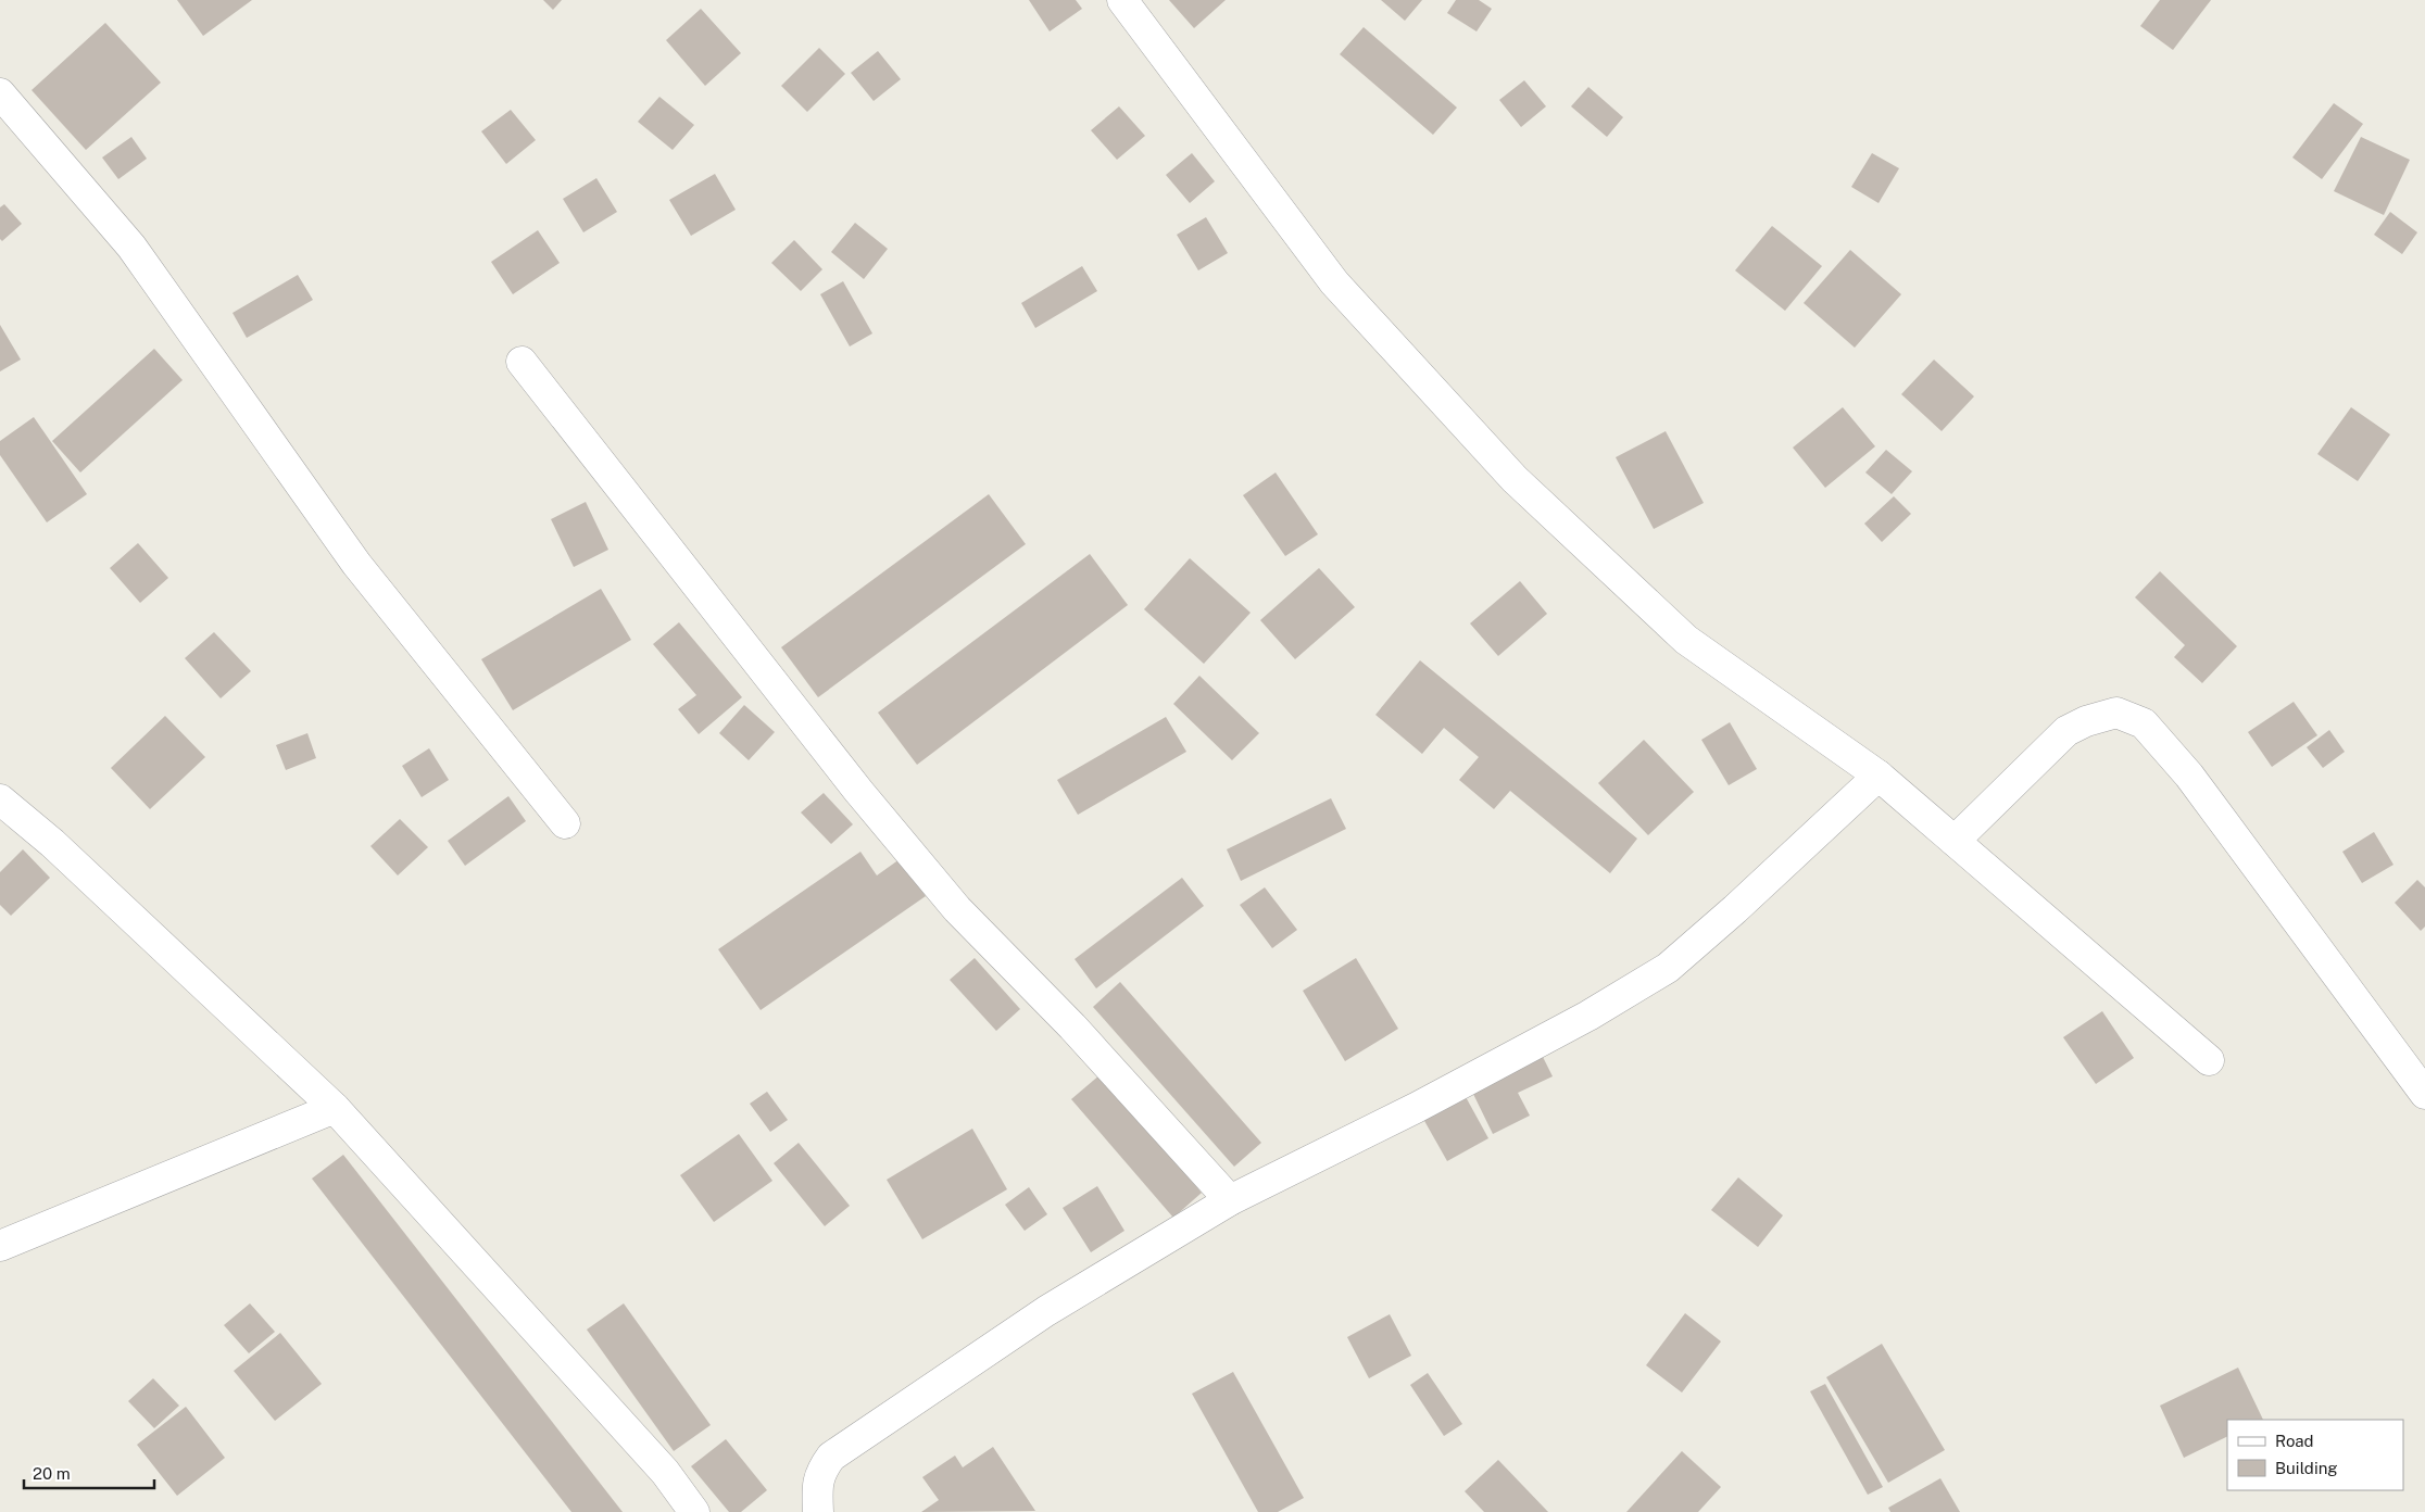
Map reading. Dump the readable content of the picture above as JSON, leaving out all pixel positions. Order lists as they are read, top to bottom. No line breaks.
{"legend":["Road","Building"],"scale_bar":"20 m"}
